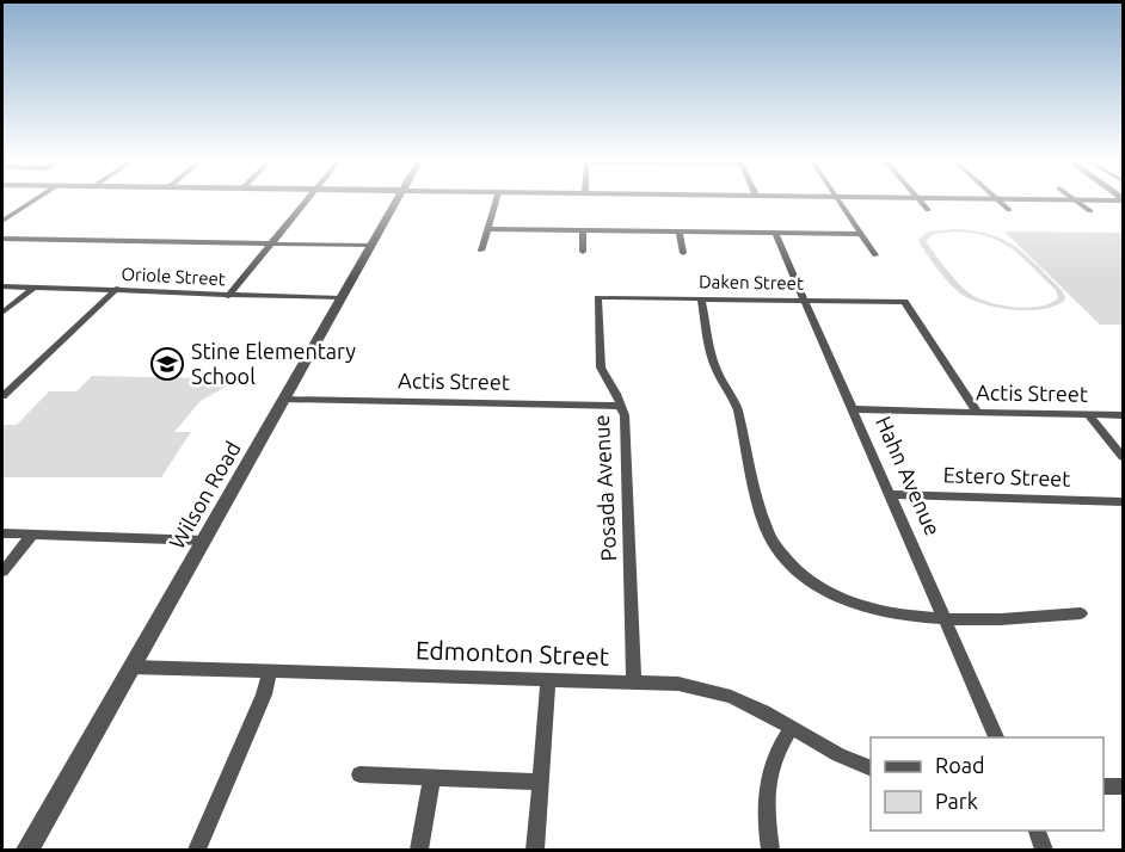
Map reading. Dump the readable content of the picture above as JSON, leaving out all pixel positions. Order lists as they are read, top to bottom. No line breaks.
{"streets":{"street":["Oriole Street","Daken Street","Actis Street","Hahn Avenue","Estero Street","Posada Avenue","Wilson Road","Edmonton Street"]},"crossings":[["Oriole Street","Wilson Road"],["Daken Street","Actis Street"],["Daken Street","Hahn Avenue"],["Daken Street","Posada Avenue"],["Actis Street","Hahn Avenue"],["Actis Street","Posada Avenue"],["Actis Street","Wilson Road"],["Hahn Avenue","Estero Street"],["Posada Avenue","Edmonton Street"],["Wilson Road","Edmonton Street"]],"places":{"school or university":["Stine Elementary School"]},"legend":["Road","Park"]}
